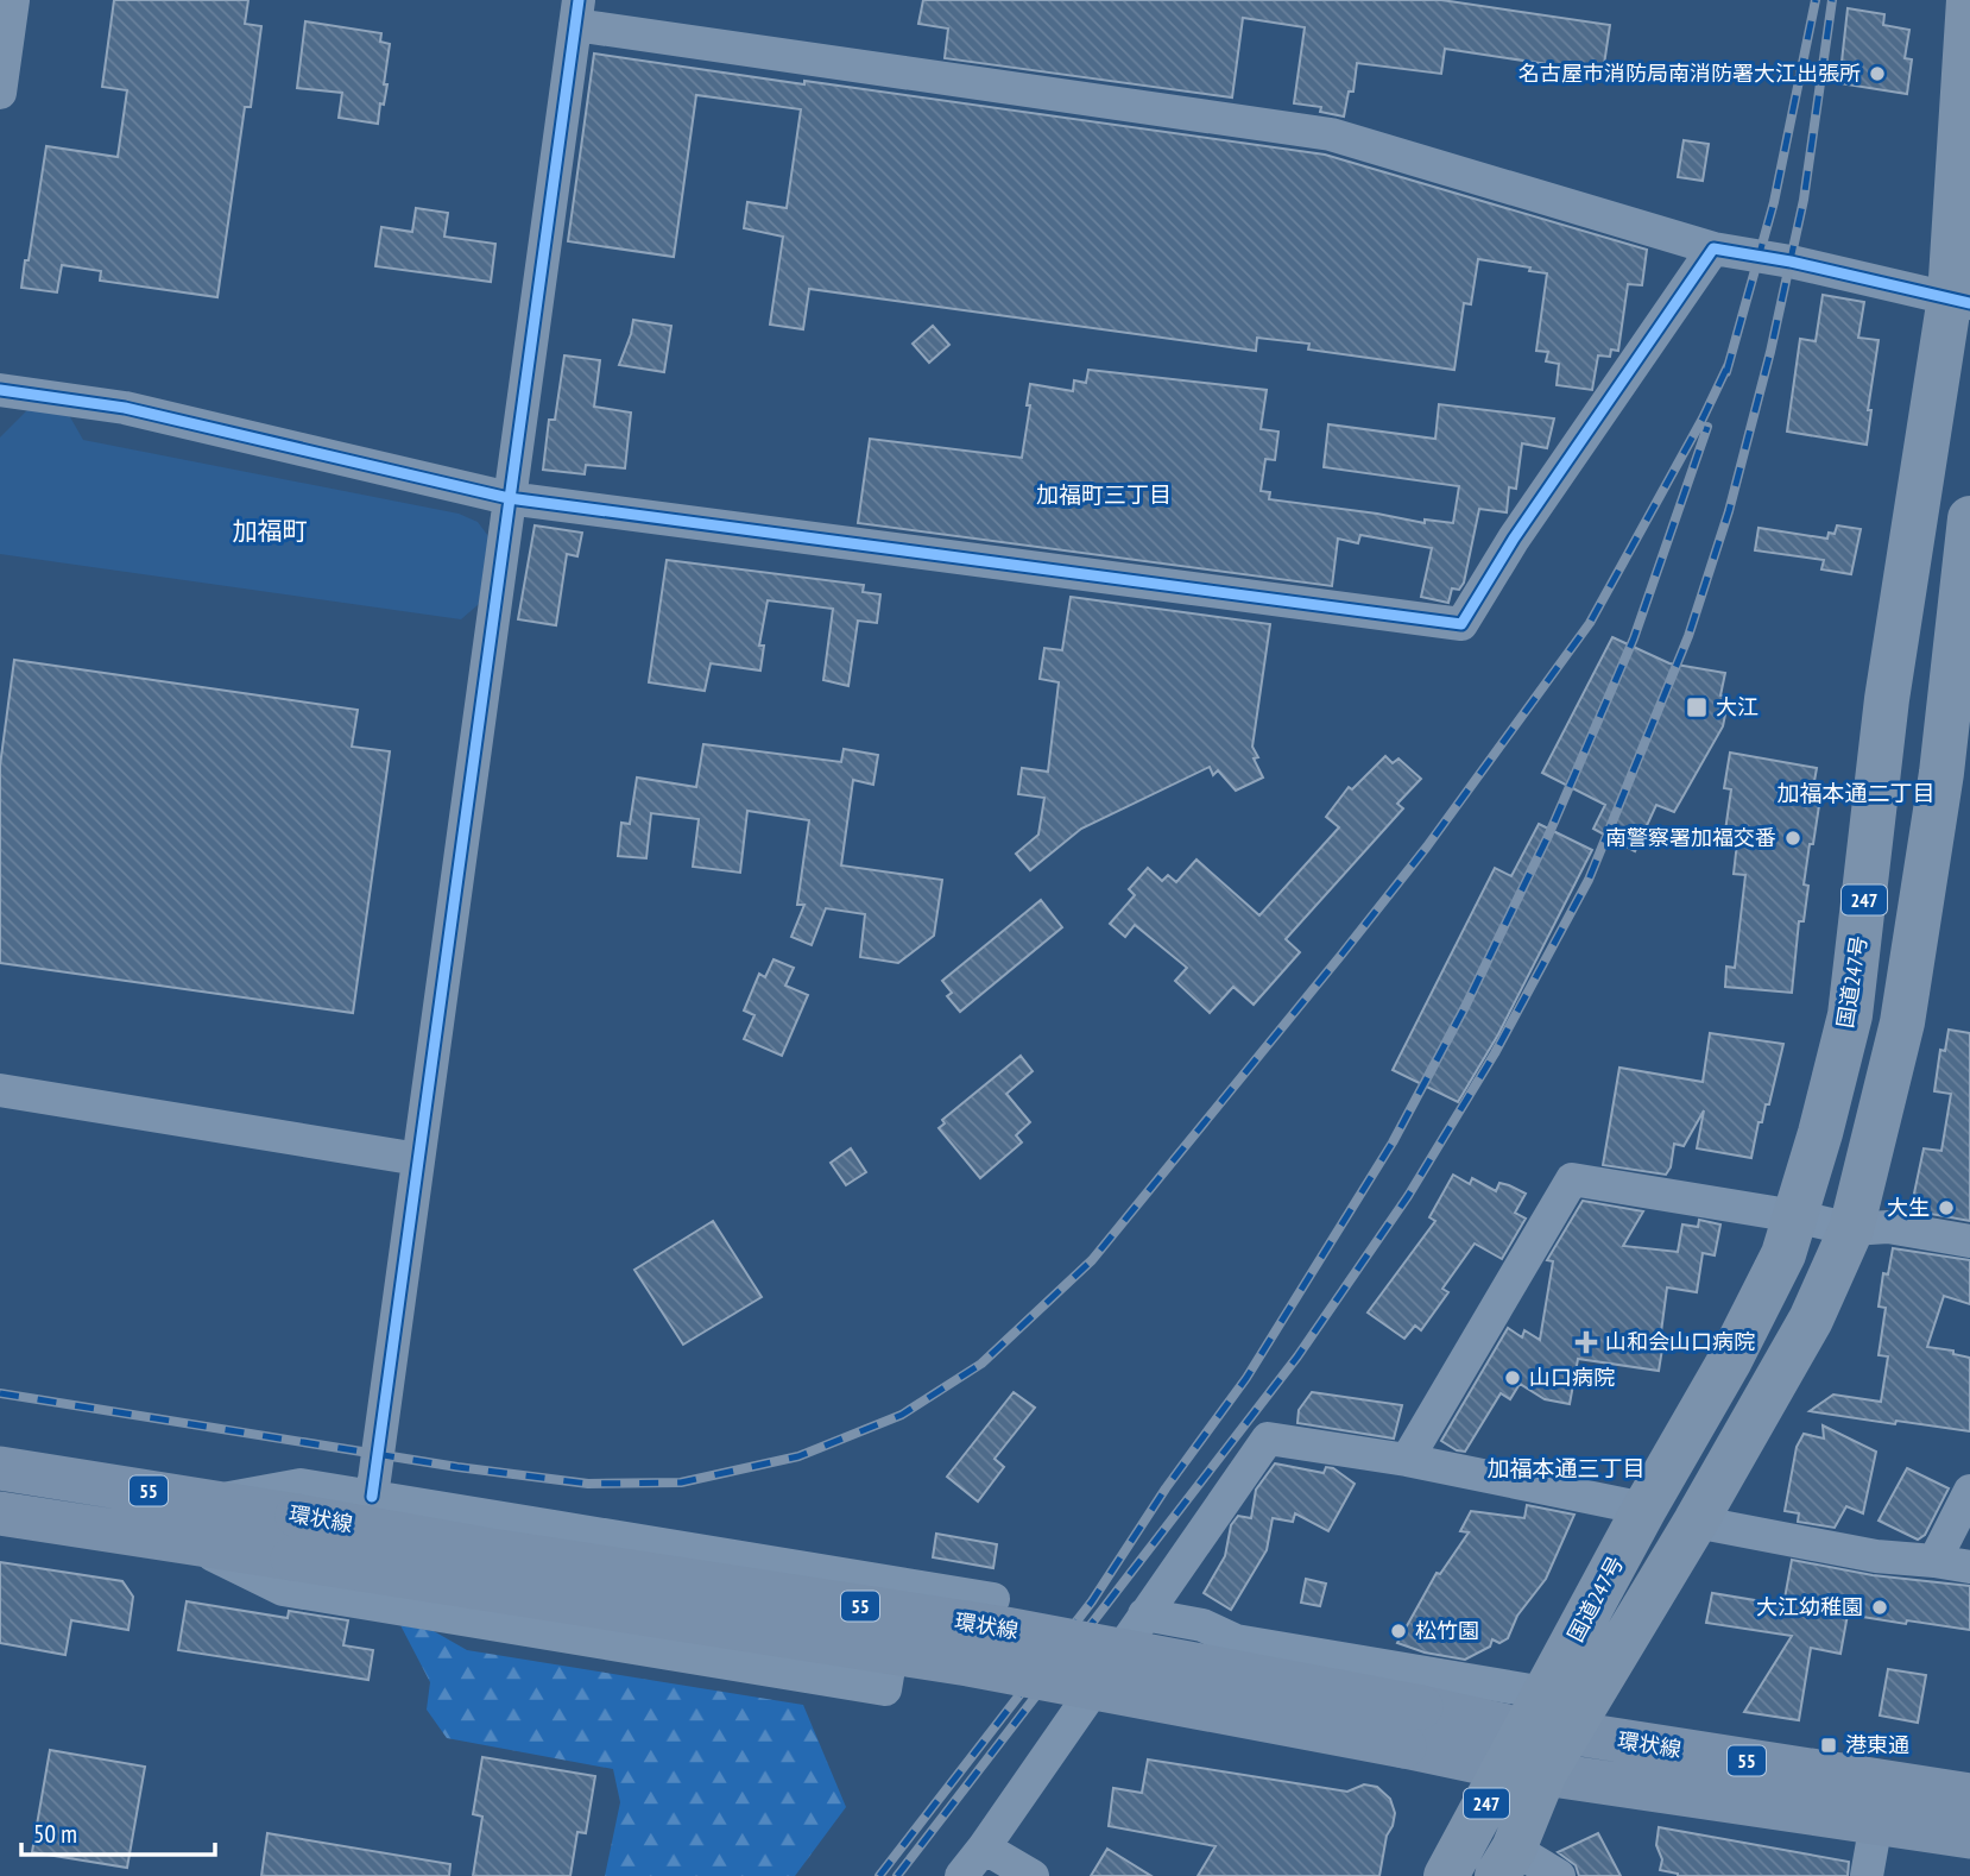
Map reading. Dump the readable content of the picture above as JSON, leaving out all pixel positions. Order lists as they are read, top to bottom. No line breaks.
{"streets":{"highway":["247","国道247号"],"main road":["55","環状線"]},"crossings":[["国道247号","環状線"]],"districts":["加福町三丁目","加福町","加福本通二丁目","加福本通三丁目"],"places":{"other":["名古屋市消防局南消防署大江出張所","南警察署加福交番","大生","山口病院","大江幼稚園","松竹園"],"transit":["大江","港東通"],"health":["山和会山口病院"]},"scale_bar":"50 m"}
